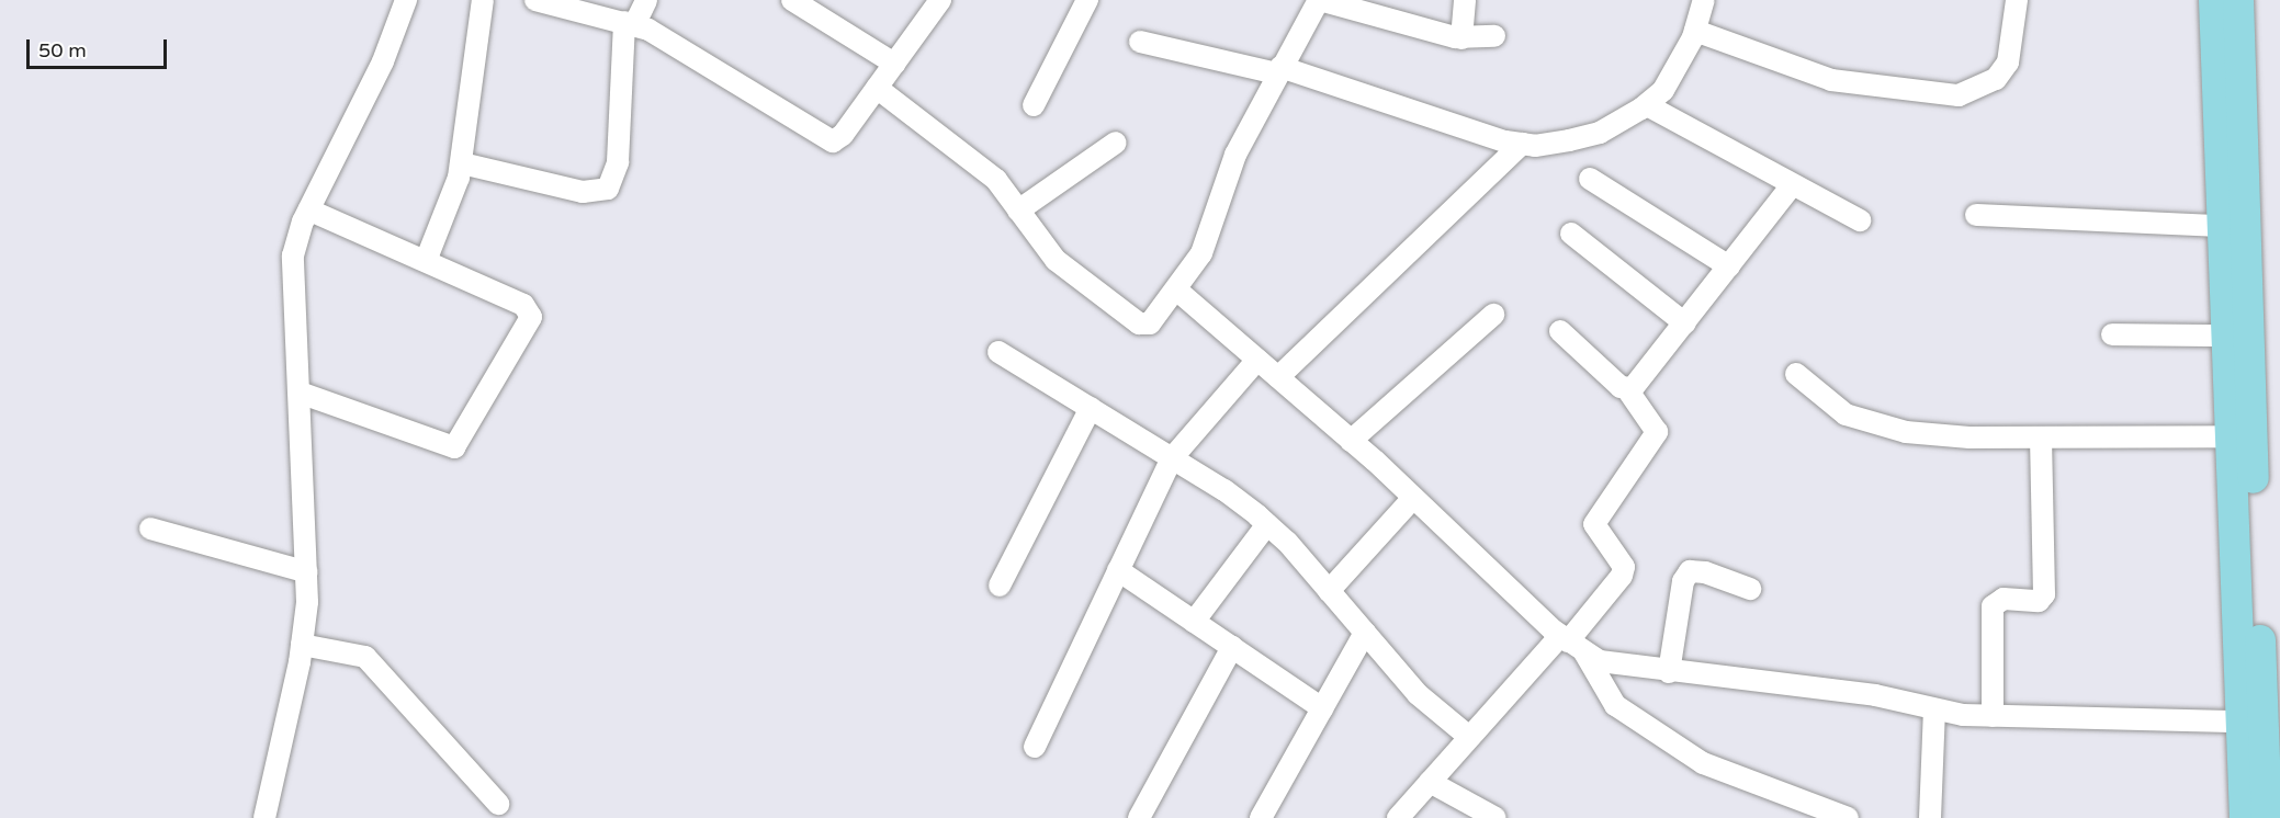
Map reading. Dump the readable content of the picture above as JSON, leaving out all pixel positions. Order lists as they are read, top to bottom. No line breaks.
{"scale_bar":"50 m"}
